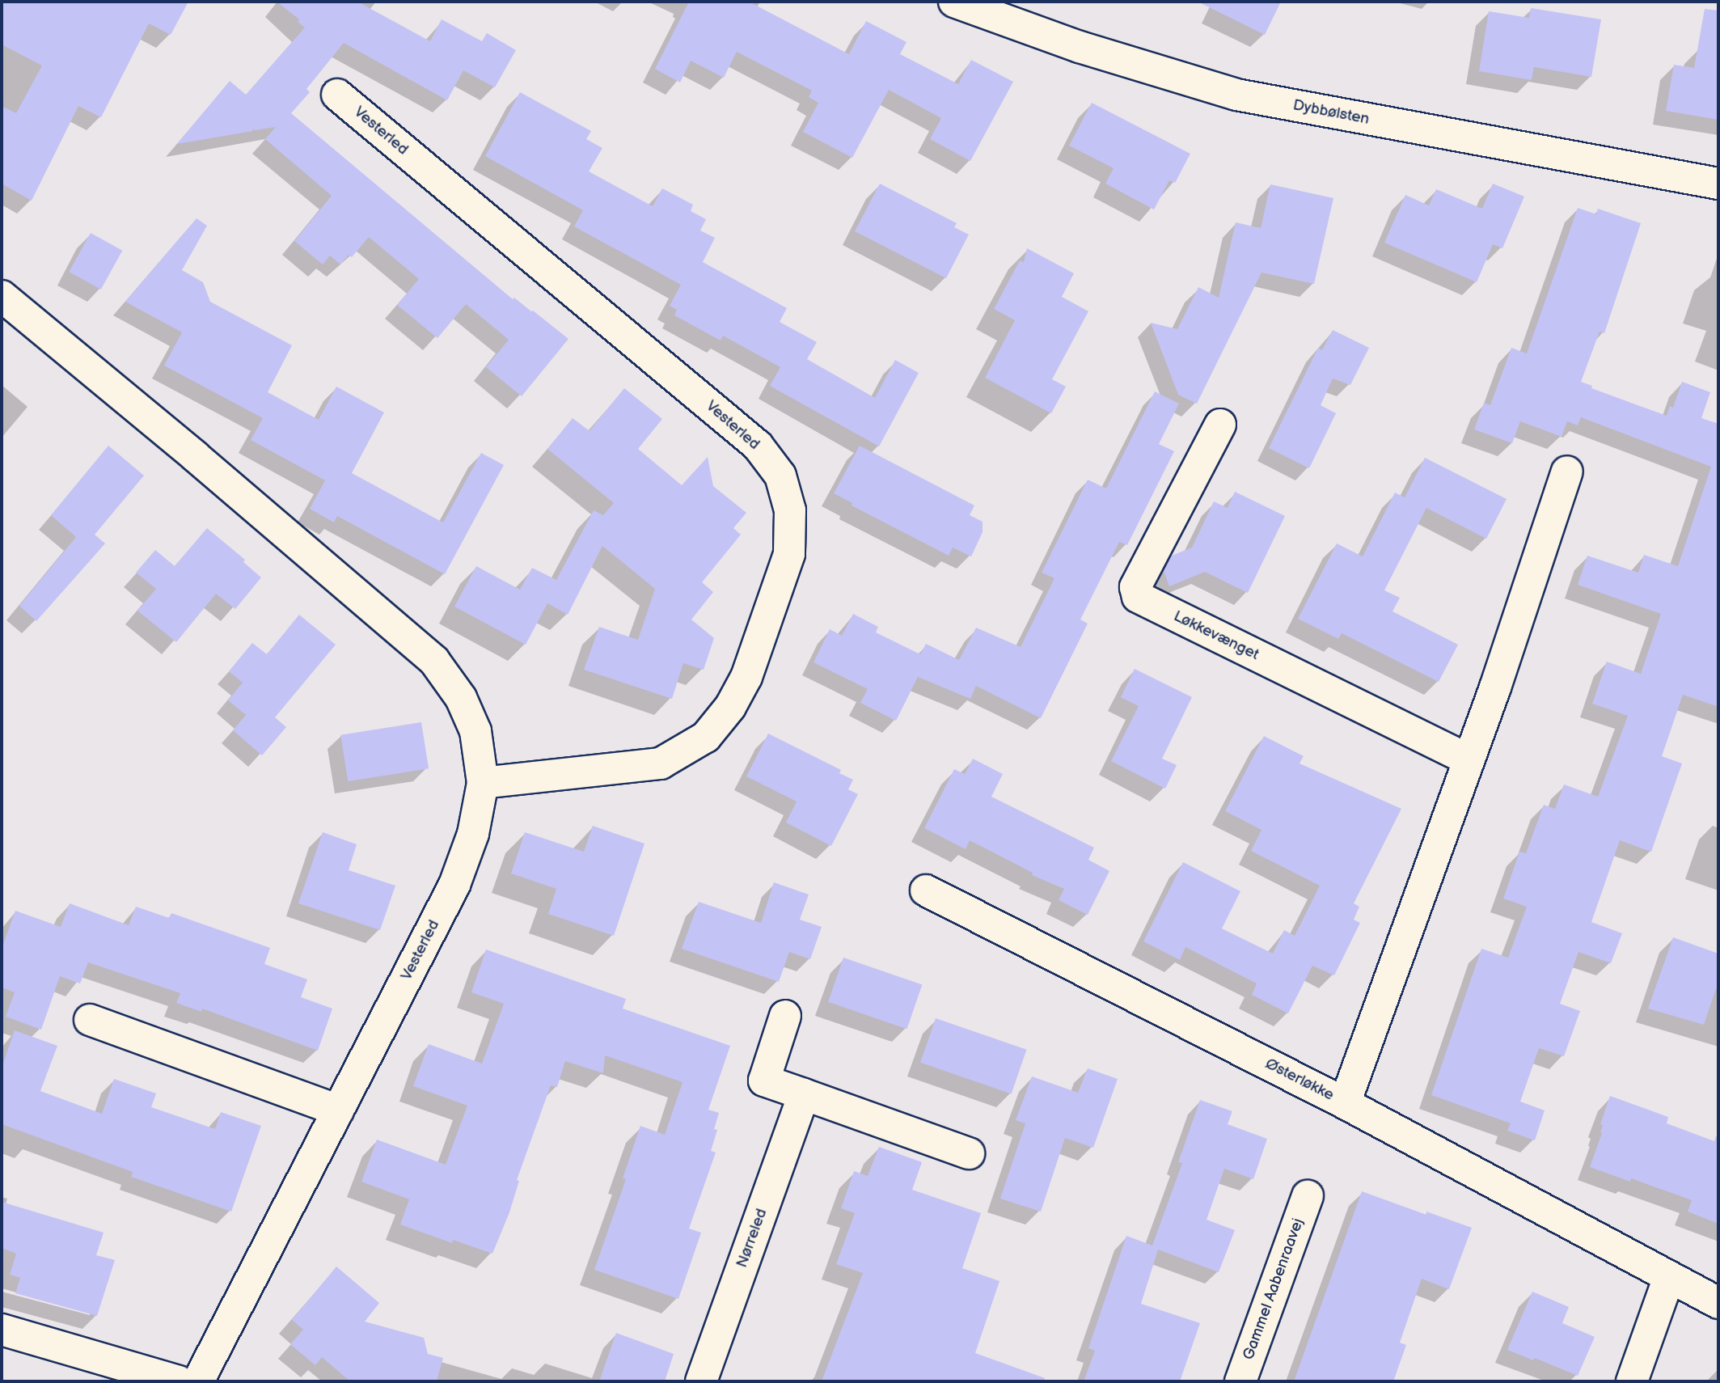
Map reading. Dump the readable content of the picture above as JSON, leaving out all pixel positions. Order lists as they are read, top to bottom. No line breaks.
{"streets":{"street":["Dybbølsten","Vesterled","Løkkevænget","Østerløkke","Nørreled","Gammel Aabenraavej"]}}
